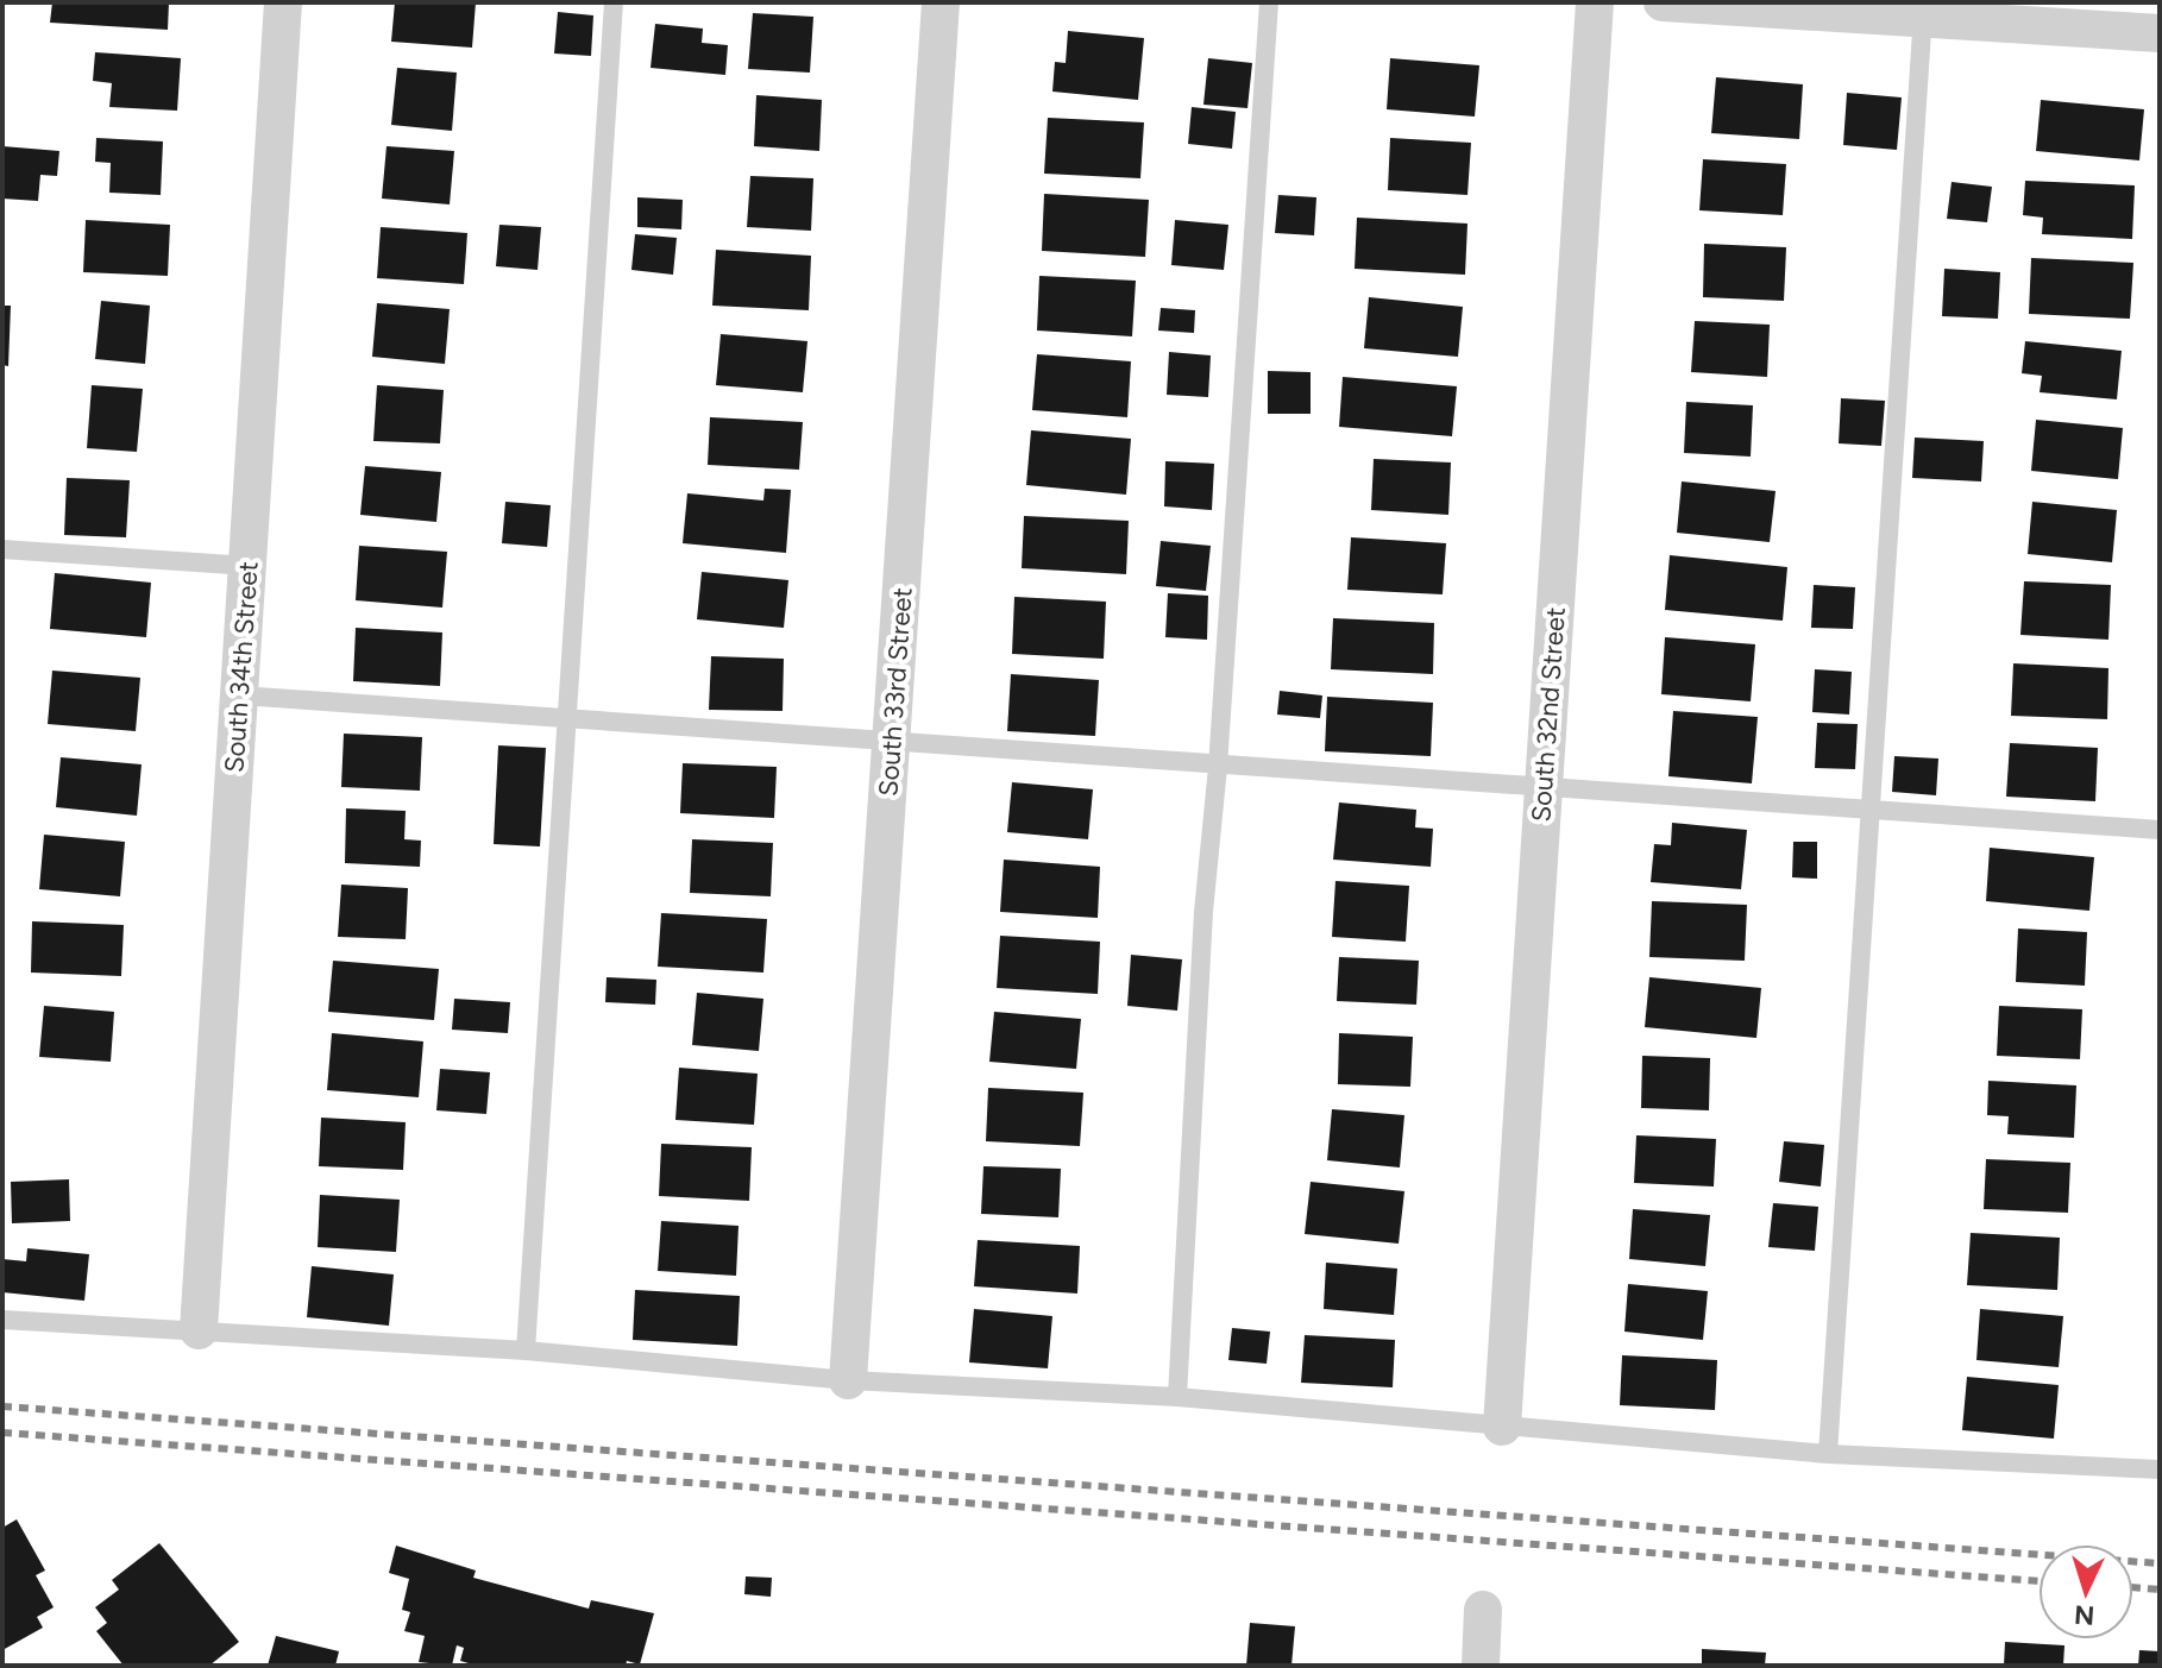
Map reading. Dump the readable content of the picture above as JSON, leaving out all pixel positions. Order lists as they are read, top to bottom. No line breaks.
{"streets":{"street":["South 34th Street","South 33rd Street","South 32nd Street"]},"north":"bottom"}
